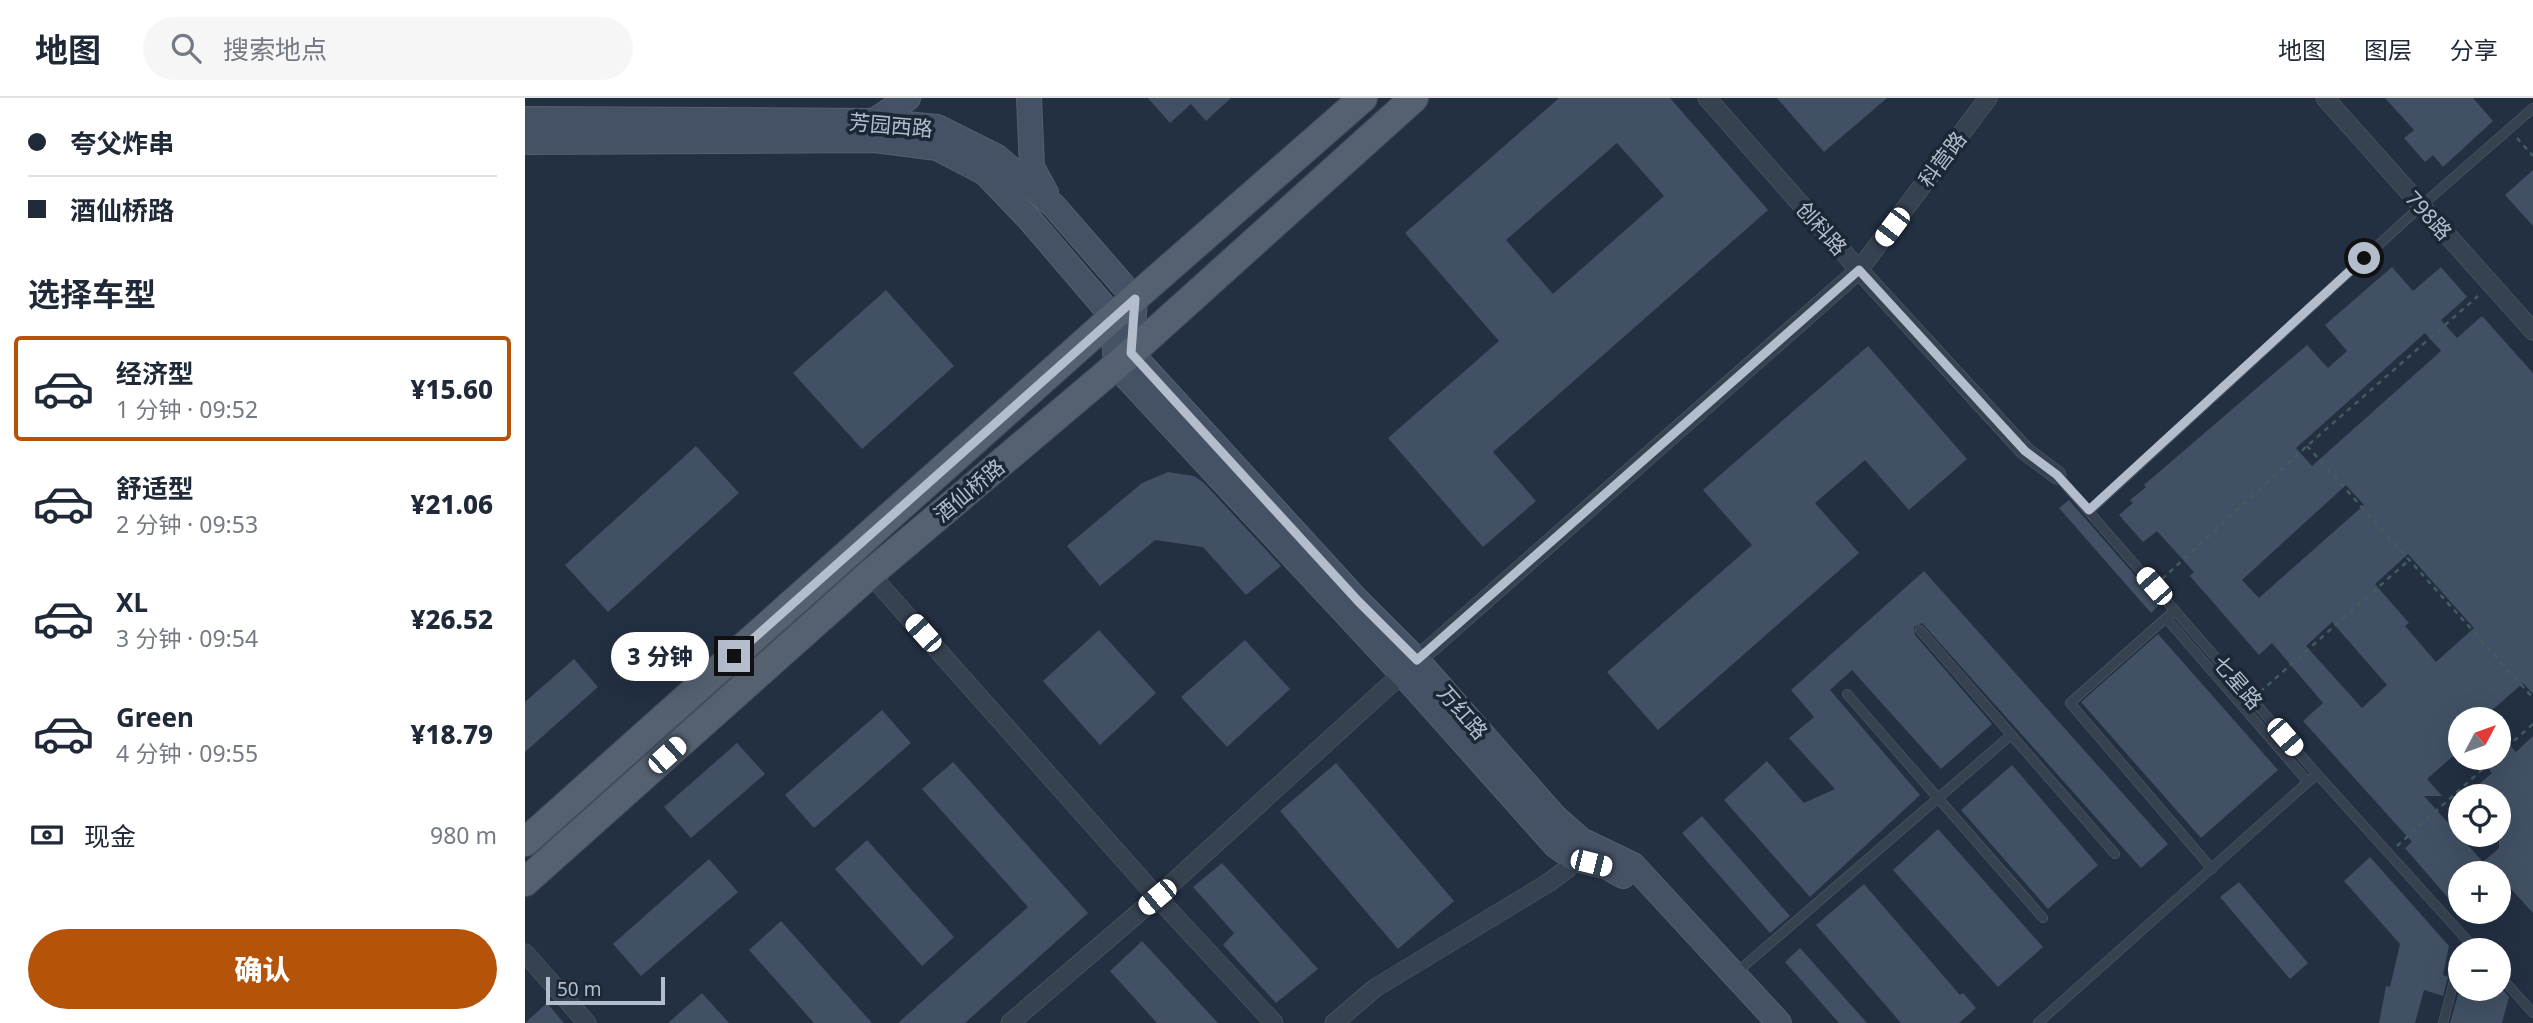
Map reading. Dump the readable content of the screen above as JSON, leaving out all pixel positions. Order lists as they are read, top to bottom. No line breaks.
{"streets":{"main road":["芳园西路","酒仙桥路","万红路"],"street":["科营路","798路","创科路"],"lane":["七星路"]},"crossings":[["芳园西路","酒仙桥路"],["科营路","创科路"],["科营路","万红路"],["创科路","七星路"],["酒仙桥路","万红路"]],"scale_bar":"50 m","north":"top right","page":{"header":"地图","search":"搜索地点","nav":["地图","图层","分享"],"banner":["夸父炸串","酒仙桥路"],"heading":"选择车型","list":[{"name":"经济型","note":"1 分钟 · 09:52","value":"¥15.60"},{"name":"舒适型","note":"2 分钟 · 09:53","value":"¥21.06"},{"name":"XL","note":"3 分钟 · 09:54","value":"¥26.52"},{"name":"Green","note":"4 分钟 · 09:55","value":"¥18.79"}],"bubble":"3 分钟","map_buttons":["+","−"],"pay":["现金","980 m"],"buttons":"确认","scale":"50 m"}}
